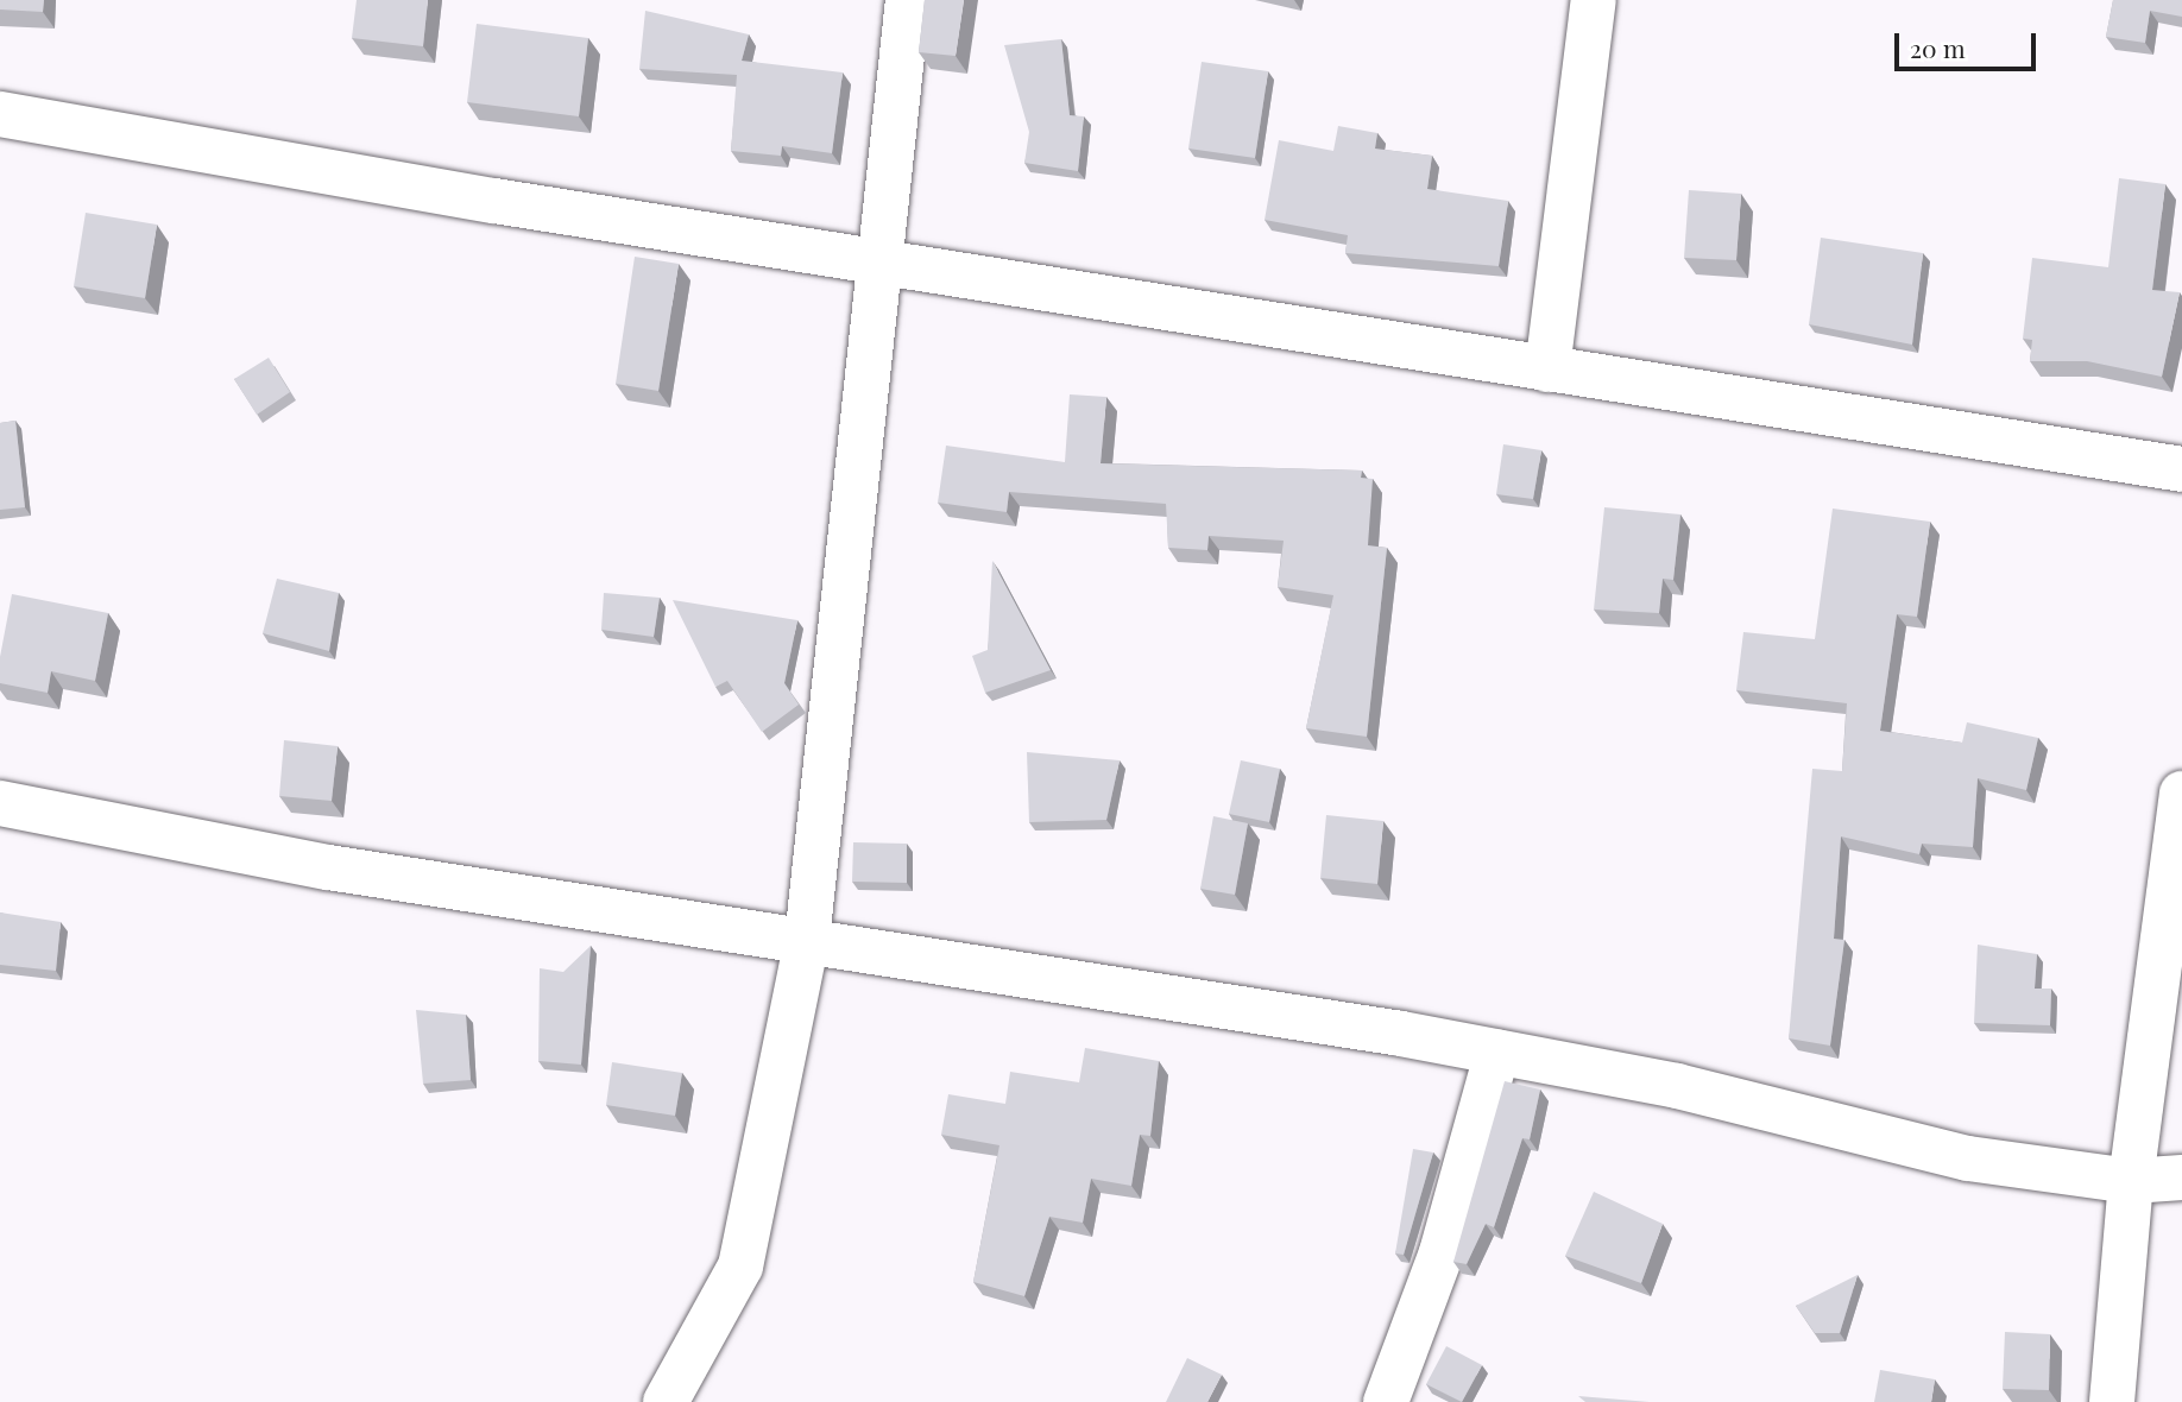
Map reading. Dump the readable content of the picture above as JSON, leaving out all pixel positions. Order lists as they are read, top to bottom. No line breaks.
{"scale_bar":"20 m"}
